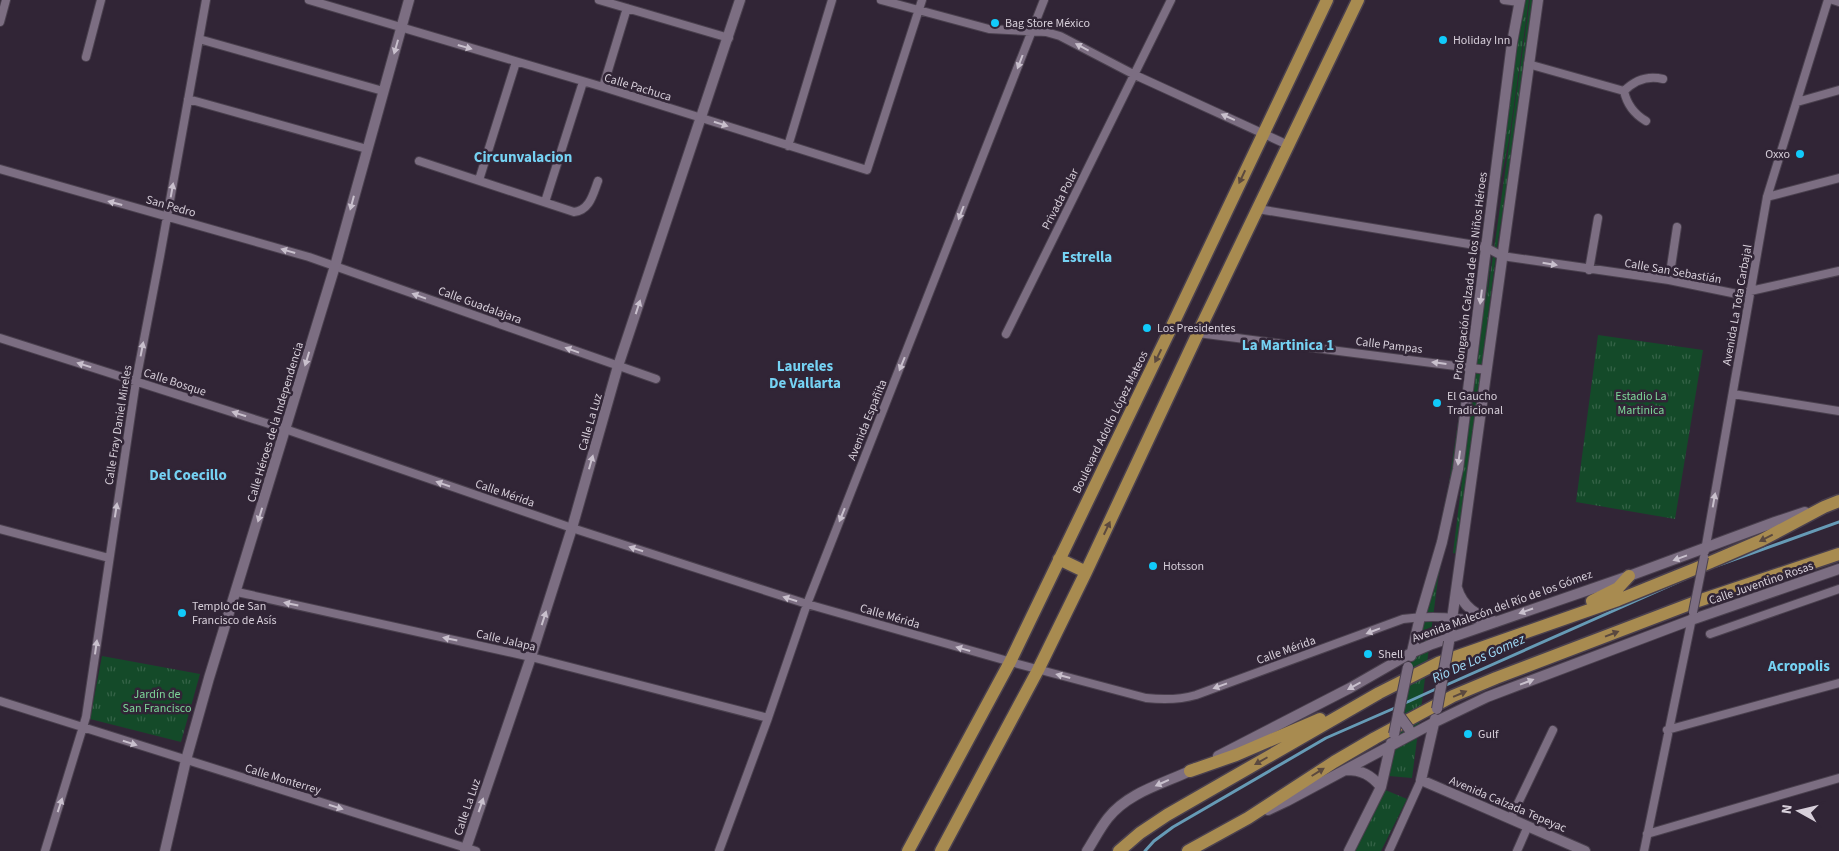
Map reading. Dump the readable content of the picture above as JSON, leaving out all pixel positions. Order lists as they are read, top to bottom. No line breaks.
{"streets":{"main road":["Boulevard Adolfo López Mateos","Avenida Malecón del Río de los Gómez"],"street":["Calle Pachuca","Privada Polar","San Pedro","Calle San Sebastián","Prolongación Calzada de los Niños Héroes","Calle Guadalajara","Avenida La Tota Carbajal","Calle Pampas","Calle Bosque","Avenida Españita","Calle Héroes de la Independencia","Calle La Luz","Calle Fray Daniel Mireles","Calle Mérida","Calle Juventino Rosas","Calle Jalapa","Calle Monterrey","Avenida Calzada Tepeyac"]},"crossings":[["Calle Pachuca","Calle Héroes de la Independencia"],["Calle Pachuca","Calle La Luz"],["San Pedro","Calle Guadalajara"],["San Pedro","Calle Héroes de la Independencia"],["San Pedro","Calle Fray Daniel Mireles"],["Calle San Sebastián","Prolongación Calzada de los Niños Héroes"],["Calle San Sebastián","Avenida La Tota Carbajal"],["Prolongación Calzada de los Niños Héroes","Calle Pampas"],["Prolongación Calzada de los Niños Héroes","Calle Mérida"],["Prolongación Calzada de los Niños Héroes","Avenida Malecón del Río de los Gómez"],["Calle Guadalajara","Calle Héroes de la Independencia"],["Calle Guadalajara","Calle La Luz"],["Avenida La Tota Carbajal","Calle Juventino Rosas"],["Avenida La Tota Carbajal","Avenida Malecón del Río de los Gómez"],["Calle Bosque","Calle Héroes de la Independencia"],["Calle Bosque","Calle Fray Daniel Mireles"],["Calle Bosque","Calle Mérida"],["Avenida Españita","Calle Mérida"],["Avenida Españita","Calle Jalapa"],["Calle Héroes de la Independencia","Calle Mérida"],["Calle Héroes de la Independencia","Calle Jalapa"],["Calle Héroes de la Independencia","Calle Monterrey"],["Calle La Luz","Calle Mérida"],["Calle La Luz","Calle Jalapa"],["Calle La Luz","Calle Monterrey"],["Boulevard Adolfo López Mateos","Calle Mérida"],["Calle Fray Daniel Mireles","Calle Monterrey"],["Calle Mérida","Avenida Malecón del Río de los Gómez"]],"one_way":["San Pedro","Calle Guadalajara","Calle Pampas","Calle Bosque","Avenida Españita","Calle Héroes de la Independencia","Calle La Luz","Calle Fray Daniel Mireles","Calle Mérida","Calle Jalapa","Calle Monterrey"],"districts":["Circunvalacion","Estrella","La Martinica 1","Laureles De Vallarta","Del Coecillo","Acropolis"],"water":["Rio De Los Gomez"],"parks":["Estadio La Martinica","Jardín de San Francisco"],"places":["Bag Store México","Holiday Inn","Oxxo","Los Presidentes","El Gaucho Tradicional","Hotsson","Templo de San Francisco de Asís","Shell","Gulf"],"north":"left"}
